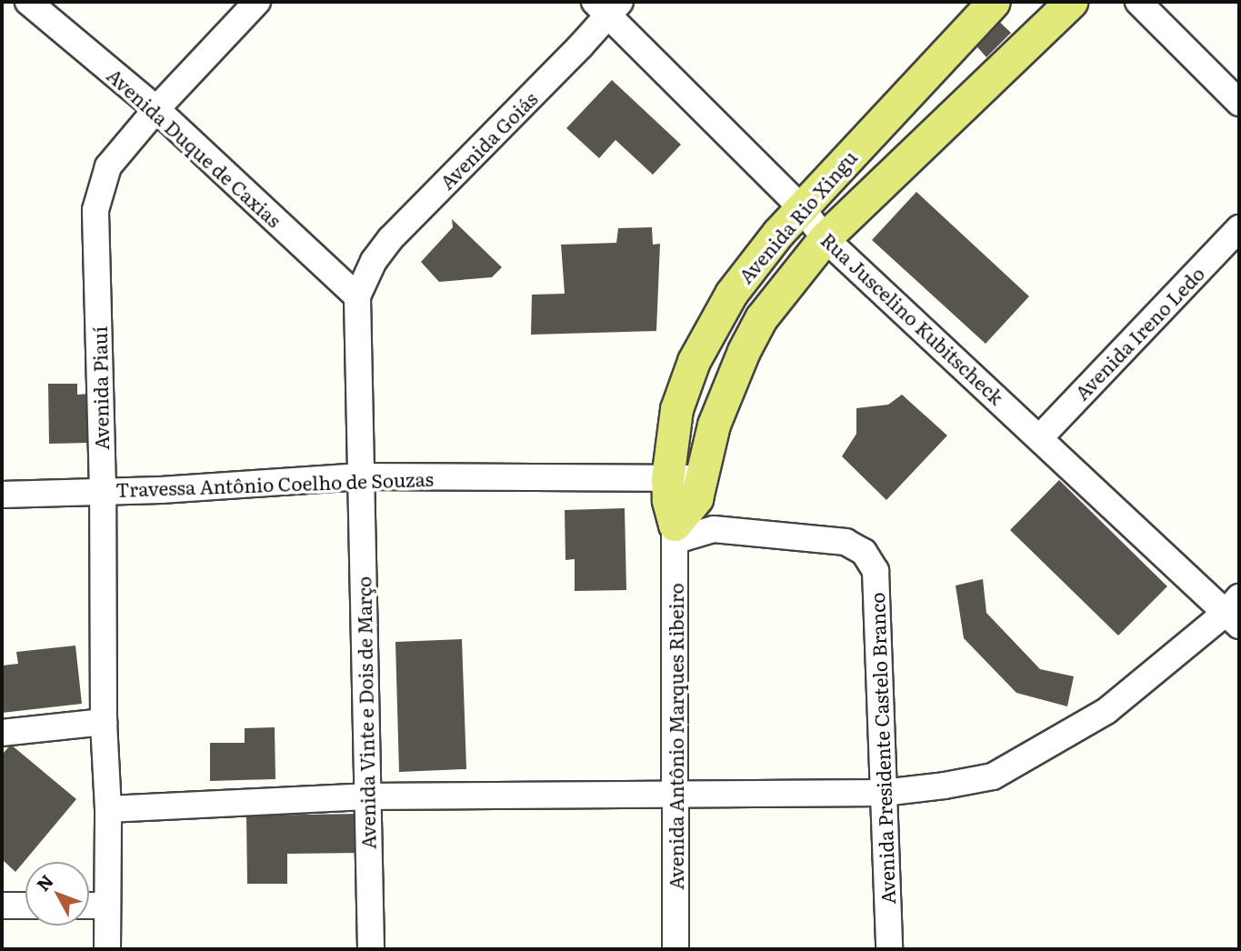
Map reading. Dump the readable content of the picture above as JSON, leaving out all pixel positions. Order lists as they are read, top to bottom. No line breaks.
{"streets":{"main road":["Avenida Rio Xingu"],"street":["Avenida Goiás","Avenida Duque de Caxias","Rua Juscelino Kubitscheck","Avenida Ireno Ledo","Avenida Piauí","Travessa Antônio Coelho de Souzas","Avenida Vinte e Dois de Março","Avenida Antônio Marques Ribeiro","Avenida Presidente Castelo Branco"]},"crossings":[["Avenida Goiás","Avenida Duque de Caxias"],["Avenida Goiás","Rua Juscelino Kubitscheck"],["Avenida Goiás","Avenida Vinte e Dois de Março"],["Avenida Duque de Caxias","Avenida Piauí"],["Avenida Duque de Caxias","Avenida Vinte e Dois de Março"],["Avenida Rio Xingu","Rua Juscelino Kubitscheck"],["Avenida Rio Xingu","Travessa Antônio Coelho de Souzas"],["Avenida Rio Xingu","Avenida Antônio Marques Ribeiro"],["Avenida Rio Xingu","Avenida Presidente Castelo Branco"],["Rua Juscelino Kubitscheck","Avenida Ireno Ledo"],["Avenida Piauí","Travessa Antônio Coelho de Souzas"],["Travessa Antônio Coelho de Souzas","Avenida Vinte e Dois de Março"],["Avenida Antônio Marques Ribeiro","Avenida Presidente Castelo Branco"]],"north":"top left"}
